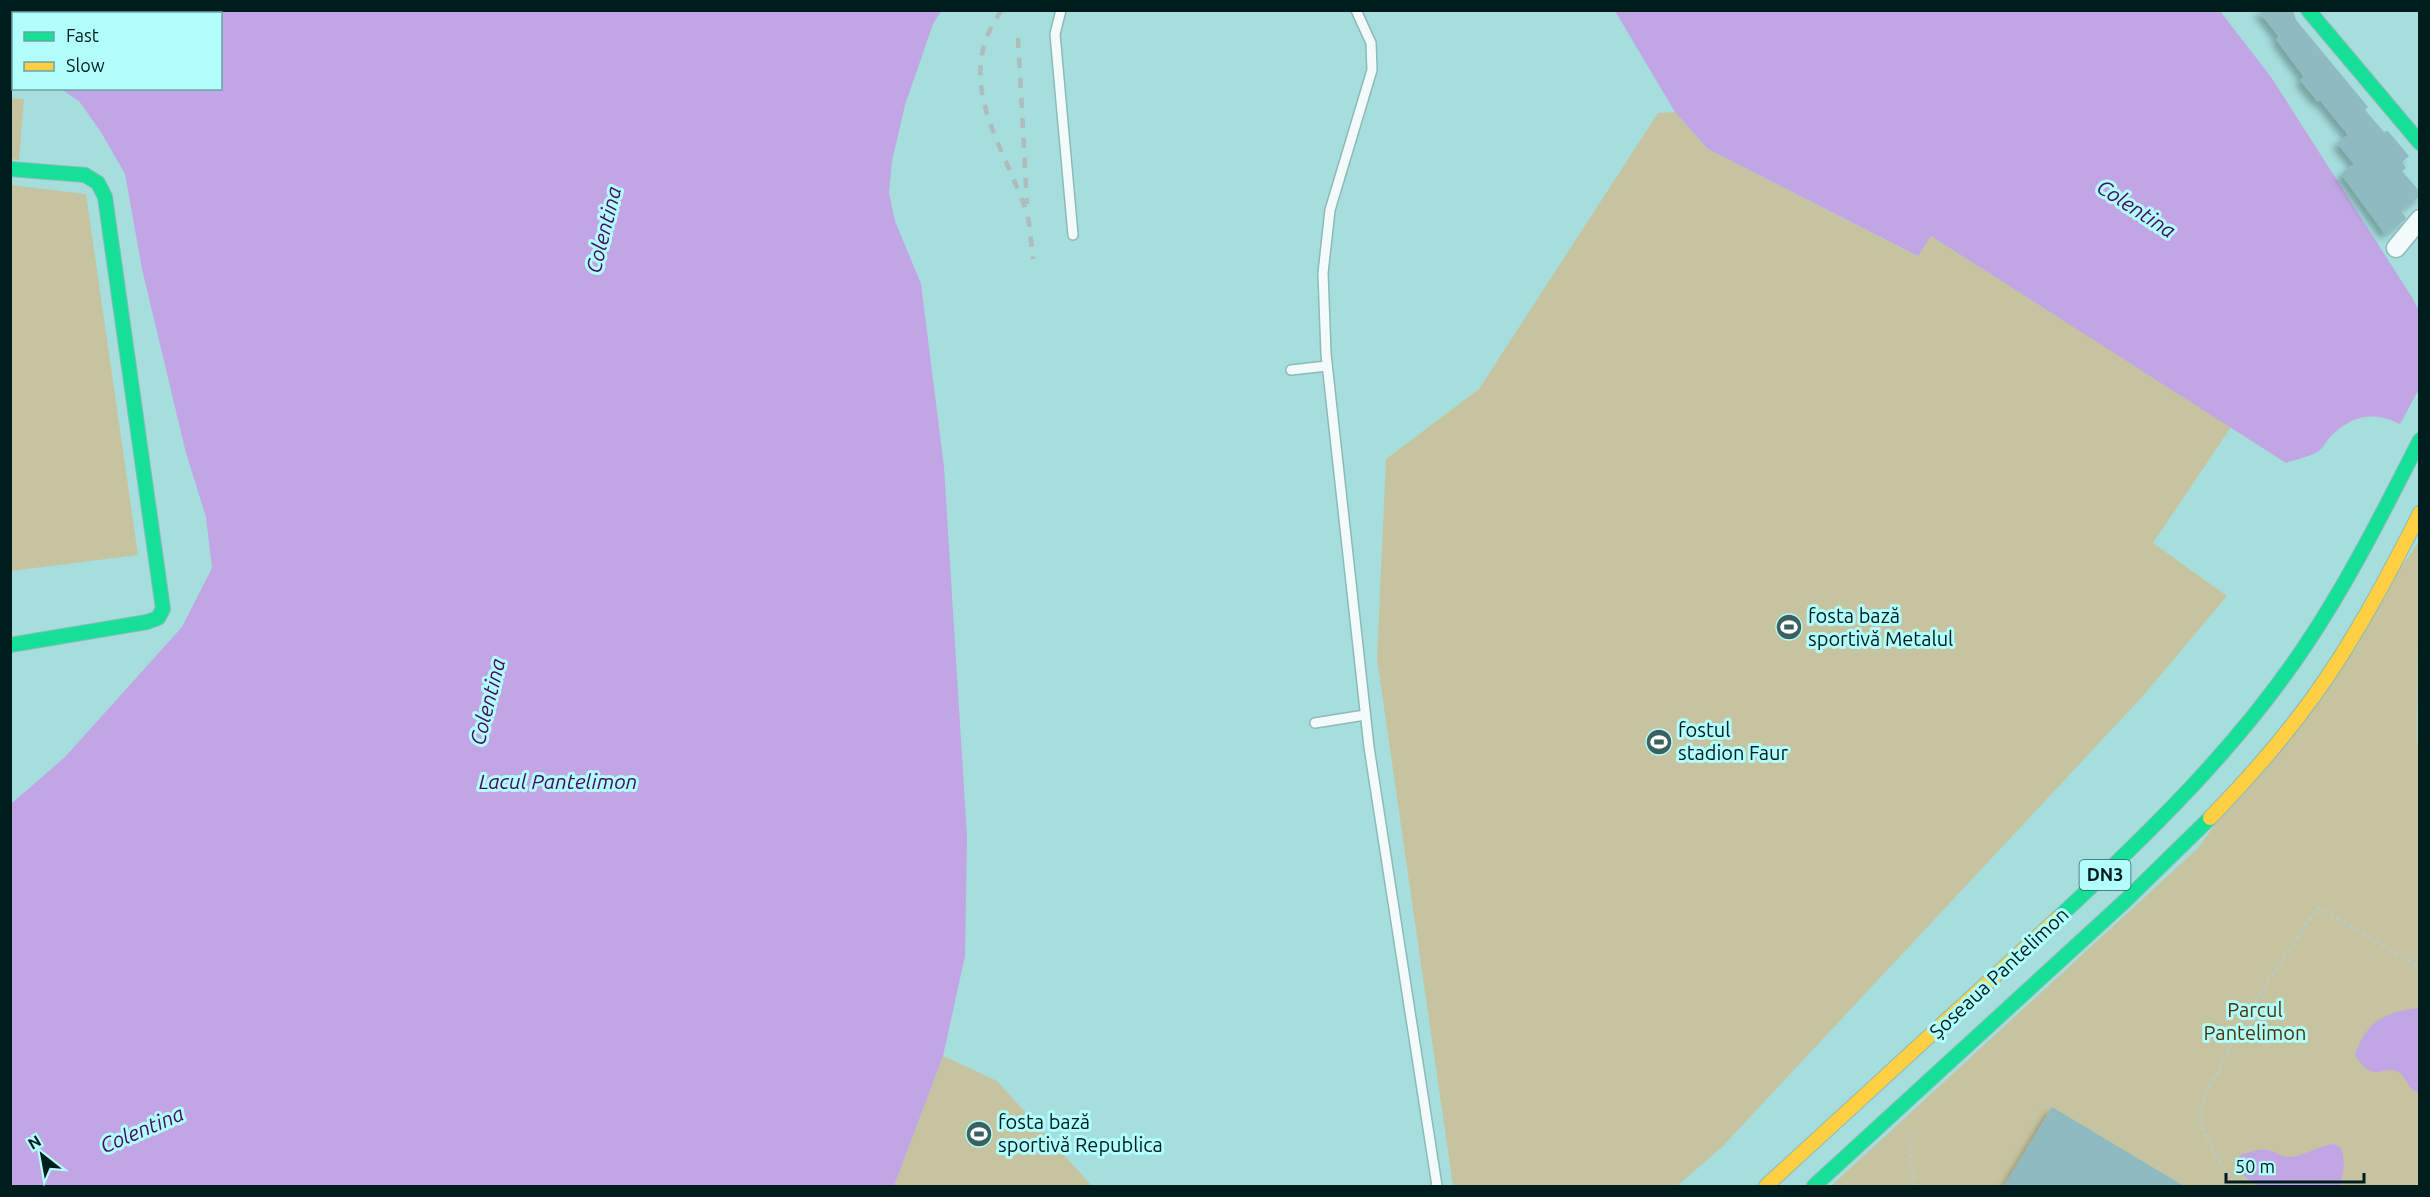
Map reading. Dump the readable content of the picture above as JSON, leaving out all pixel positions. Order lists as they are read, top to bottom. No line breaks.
{"streets":{"main road":["DN3","Șoseaua Pantelimon"]},"crossings":[["DN3","Șoseaua Pantelimon"]],"water":["Colentina","Lacul Pantelimon"],"parks":["Parcul Pantelimon"],"places":{"sports":["fosta bază sportivă Metalul","fostul stadion Faur","fosta bază sportivă Republica"]},"legend":["Fast","Slow"],"scale_bar":"50 m","north":"top left"}
